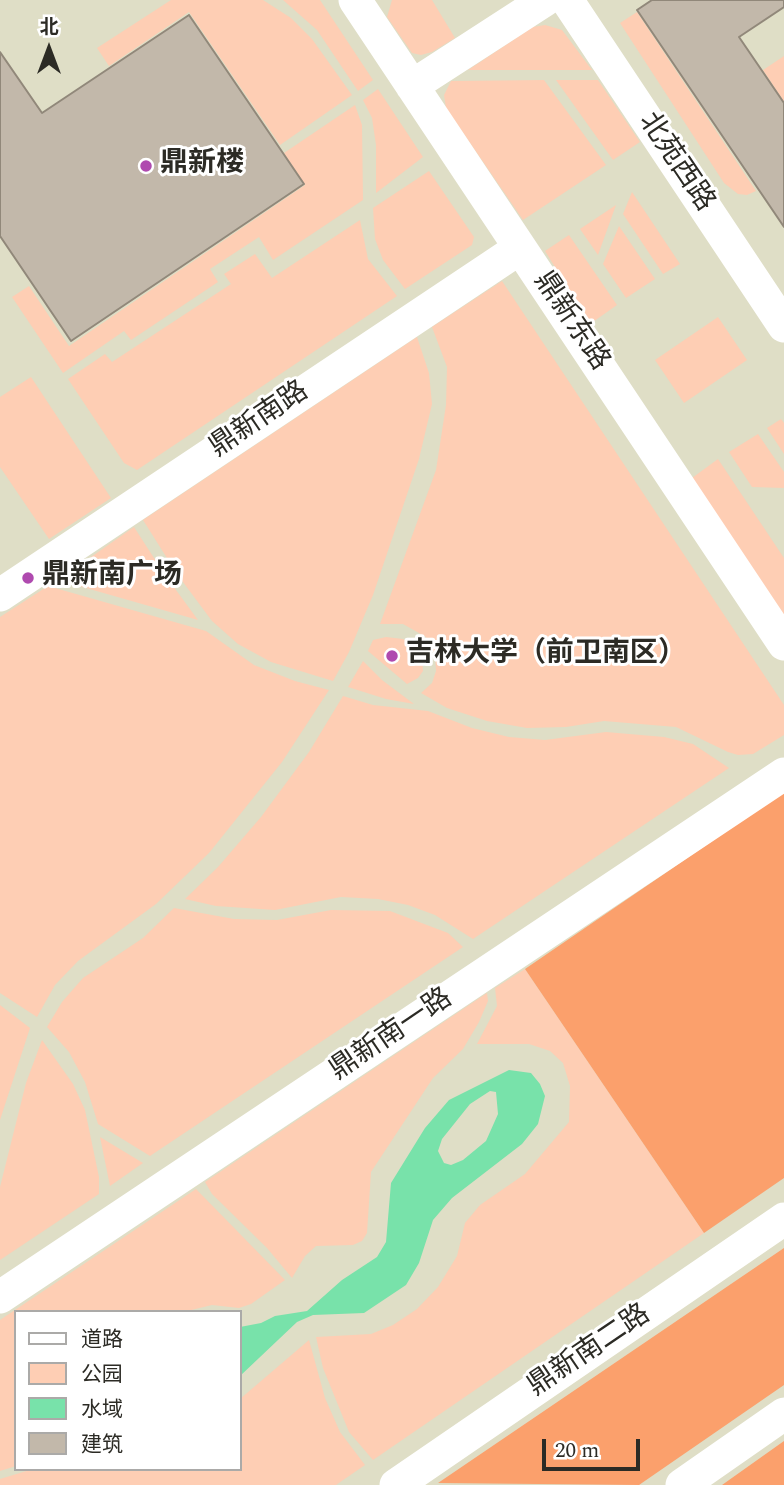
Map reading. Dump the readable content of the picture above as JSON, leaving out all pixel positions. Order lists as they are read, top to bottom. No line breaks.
{"streets":{"lane":["北苑西路","鼎新东路","鼎新南路","鼎新南一路","鼎新南二路"]},"crossings":[["鼎新东路","鼎新南路"]],"places":["鼎新楼","鼎新南广场","吉林大学（前卫南区）"],"legend":["道路","公园","水域","建筑"],"scale_bar":"20 m","north":"top"}
